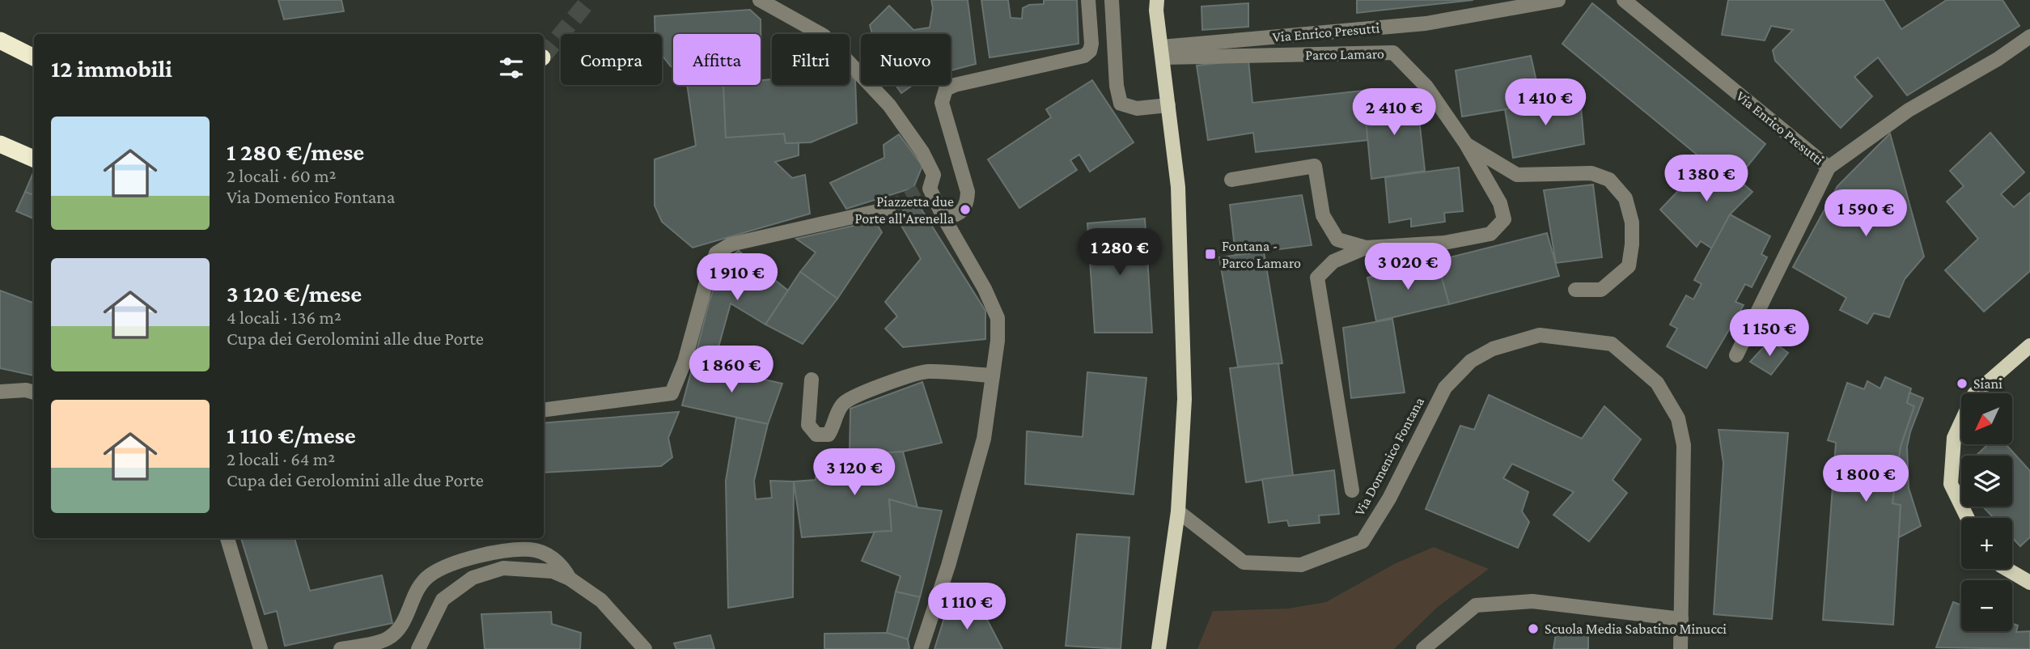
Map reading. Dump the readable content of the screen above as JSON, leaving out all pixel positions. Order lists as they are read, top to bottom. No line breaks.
{"streets":{"street":["Via Enrico Presutti","Parco Lamaro","Via Domenico Fontana"]},"crossings":[["Via Enrico Presutti","Parco Lamaro"]],"places":{"other":["Piazzetta due Porte all'Arenella","Siani","Scuola Media Sabatino Minucci"],"transit":["Fontana - Parco Lamaro"]},"north":"bottom left","page":{"chip":["Compra","Affitta","Filtri","Nuovo"],"heading":"12 immobili","price":["1 410 €","2 410 €","1 380 €","1 590 €","1 280 €","3 020 €","1 910 €","1 150 €","1 860 €","3 120 €","1 800 €","1 110 €"],"list":[{"name":"1 280 €/mese","note":"2 locali · 60 m² · Via Domenico Fontana"},{"name":"3 120 €/mese","note":"4 locali · 136 m² · Cupa dei Gerolomini alle due Porte"},{"name":"1 110 €/mese","note":"2 locali · 64 m² · Cupa dei Gerolomini alle due Porte"}],"map_buttons":["+","−"]}}
